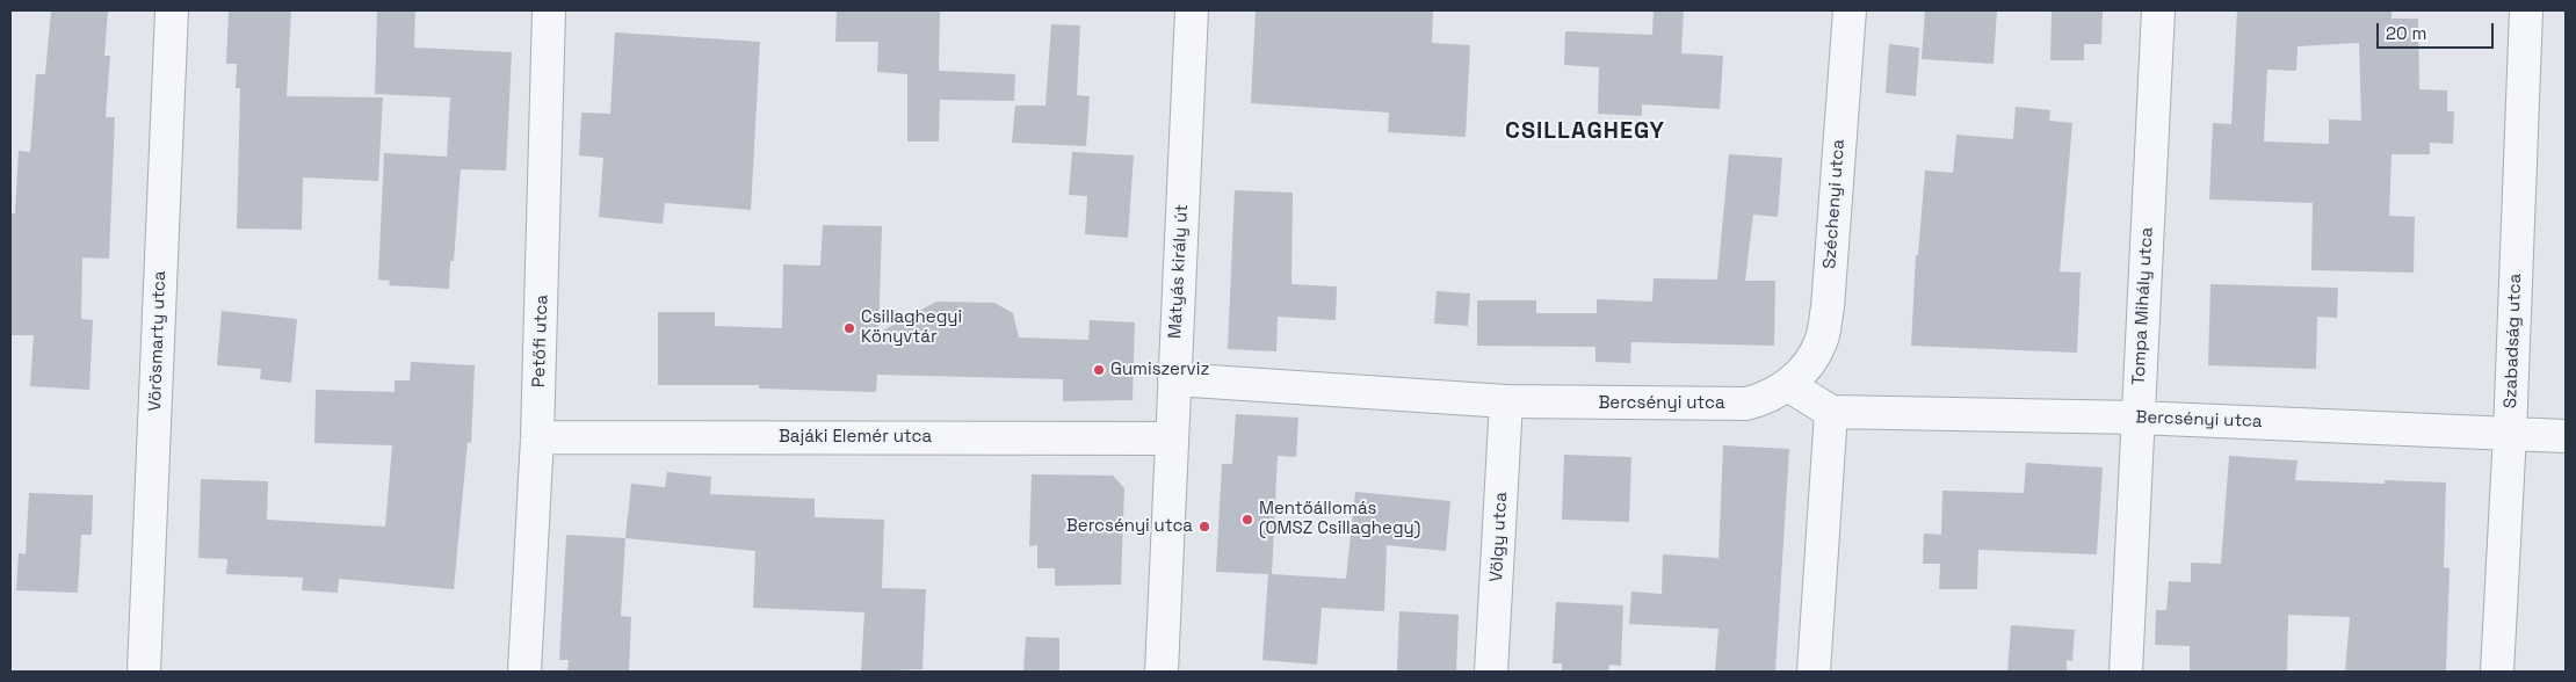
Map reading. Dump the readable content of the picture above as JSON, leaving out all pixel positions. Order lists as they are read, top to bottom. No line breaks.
{"streets":{"street":["Széchenyi utca","Mátyás király út","Tompa Mihály utca","Vörösmarty utca","Petőfi utca","Szabadság utca","Bercsényi utca","Bajáki Elemér utca","Völgy utca"]},"crossings":[["Széchenyi utca","Bercsényi utca"],["Mátyás király út","Bercsényi utca"],["Mátyás király út","Bajáki Elemér utca"],["Tompa Mihály utca","Bercsényi utca"],["Petőfi utca","Bajáki Elemér utca"],["Szabadság utca","Bercsényi utca"],["Bercsényi utca","Völgy utca"]],"districts":["CSILLAGHEGY"],"places":["Csillaghegyi Könyvtár","Gumiszerviz","Mentőállomás (OMSZ Csillaghegy)","Bercsényi utca"],"scale_bar":"20 m"}
